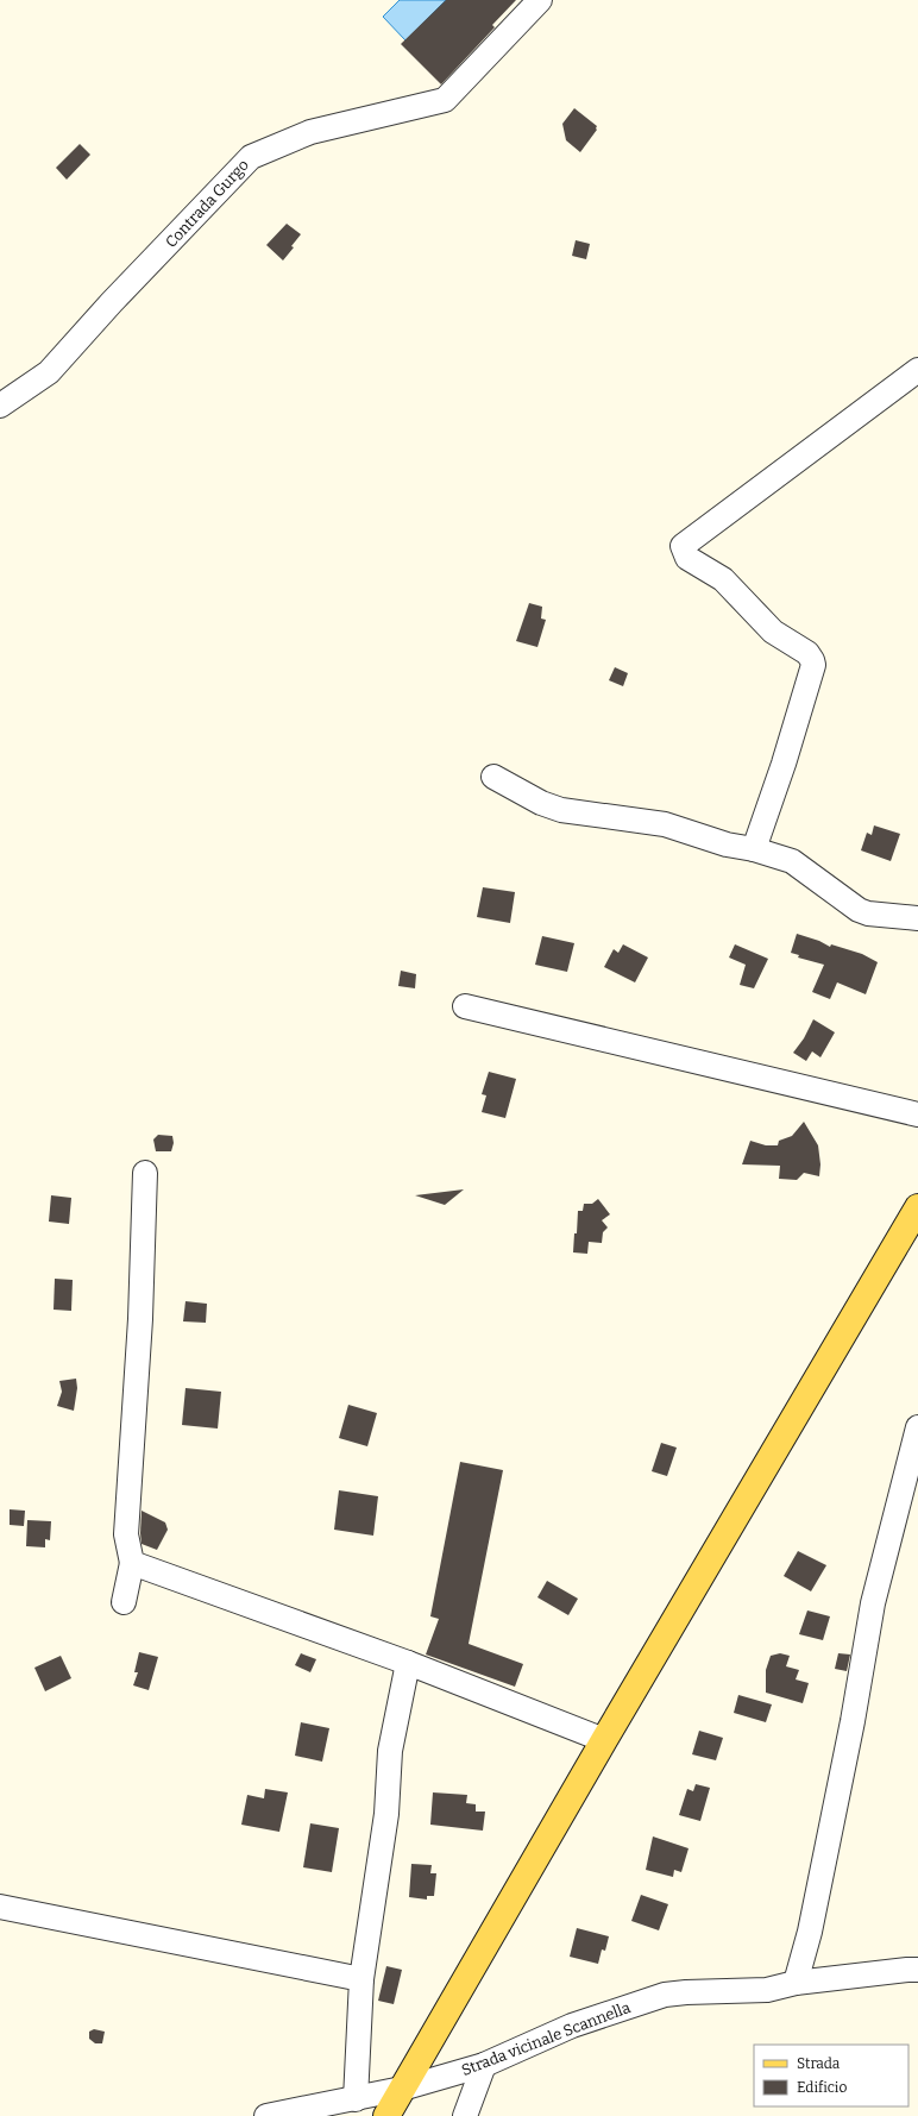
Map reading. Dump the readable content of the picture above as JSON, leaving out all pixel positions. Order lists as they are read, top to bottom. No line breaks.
{"streets":{"street":["Contrada Gurgo","Strada vicinale Scannella"]},"legend":["Strada","Edificio"]}
